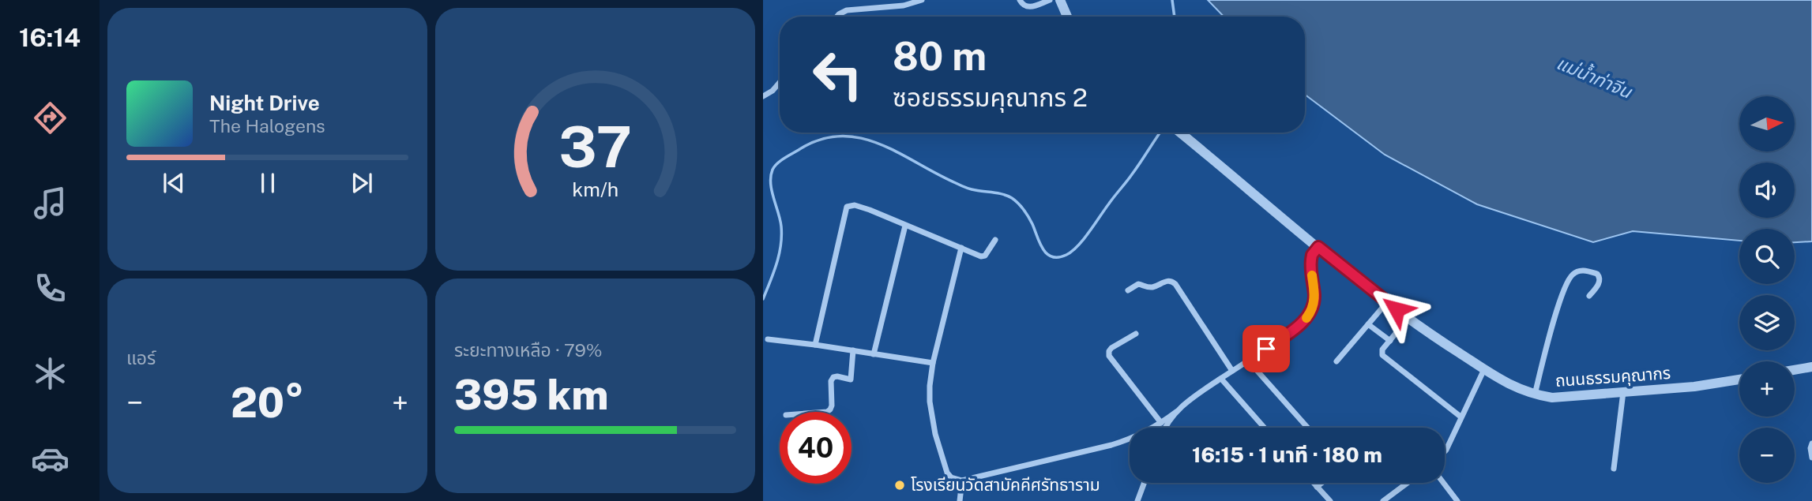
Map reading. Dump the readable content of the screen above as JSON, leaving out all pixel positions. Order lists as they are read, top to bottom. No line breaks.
{"streets":{"street":["ถนนธรรมคุณากร"]},"water":["แม่น้ำท่าจีน"],"places":["โรงเรียนวัดสามัคคีศรัทธาราม"],"north":"right","page":{"tabs":"16:14","turn":["80 m","ซอยธรรมคุณากร 2"],"song":["Night Drive","The Halogens"],"map_buttons":["+","−"],"tile":["แอร์",["ระยะทางเหลือ · 79%","395 km"]],"heat":["−","20°","+"],"limit":"40","trip":"16:15 · 1 นาที · 180 m","gauge":["37","km/h"]}}
